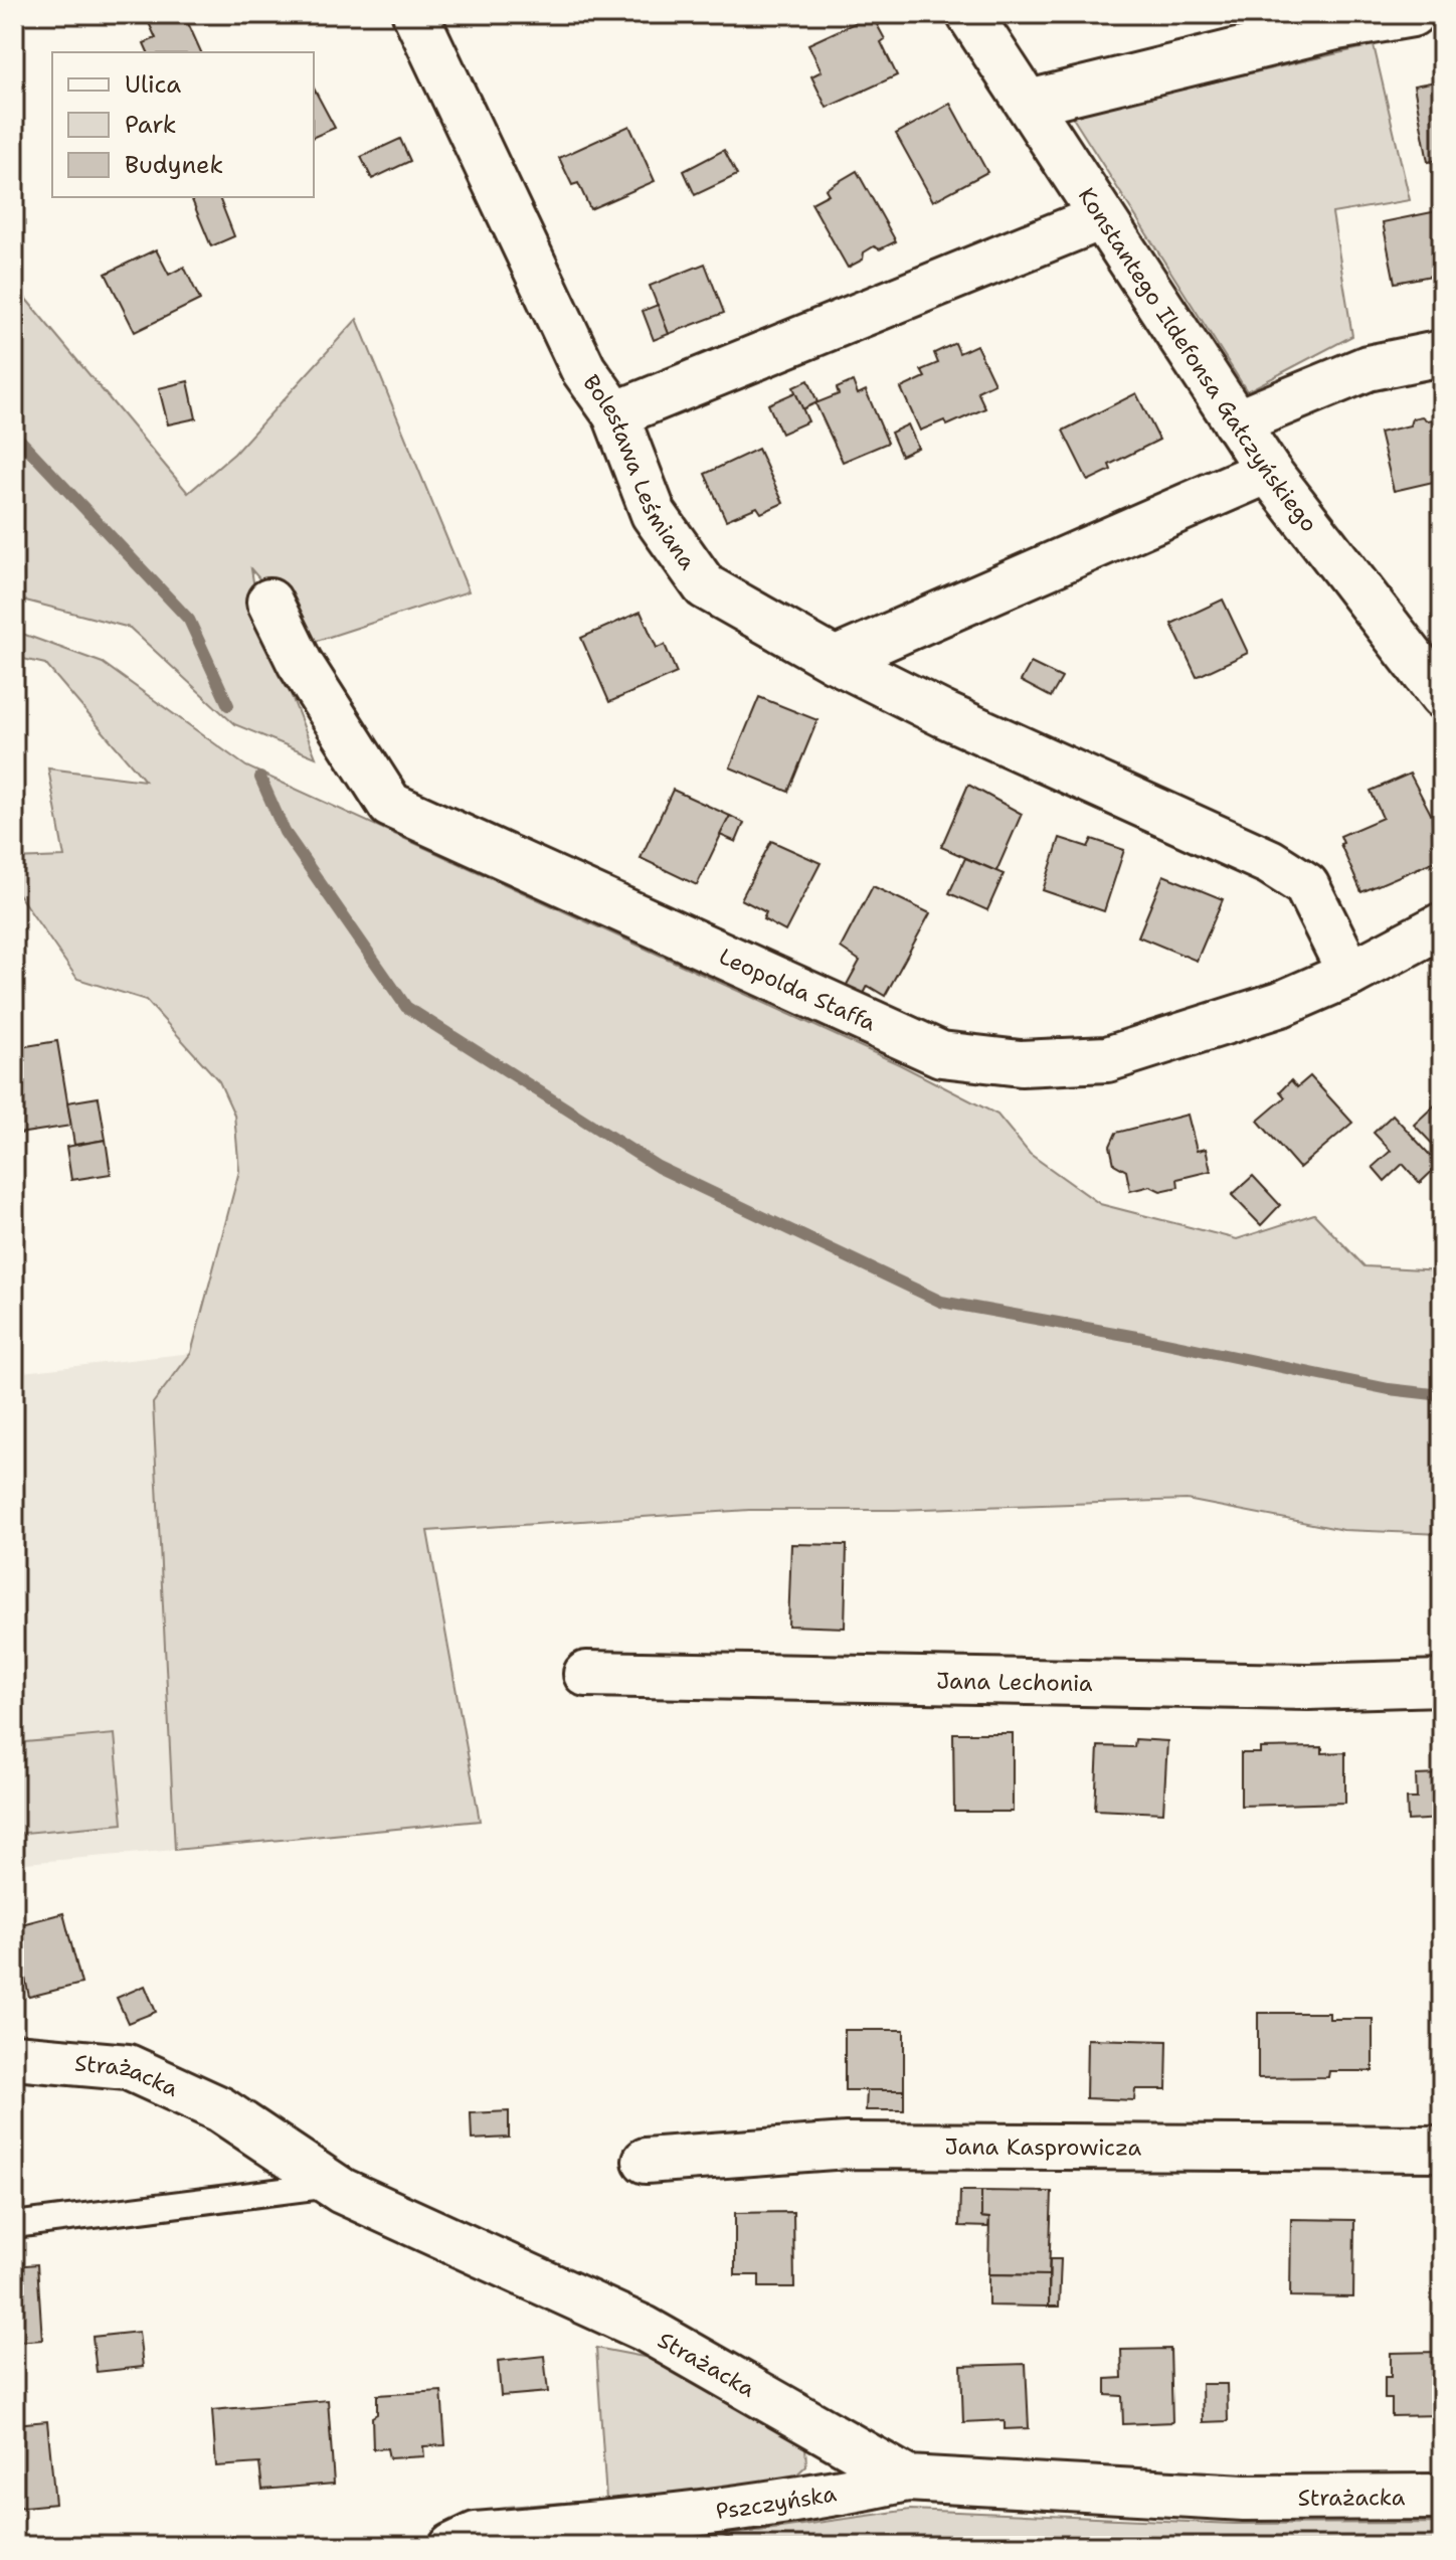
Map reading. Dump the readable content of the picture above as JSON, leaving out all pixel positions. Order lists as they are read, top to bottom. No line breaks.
{"streets":{"street":["Konstantego Ildefonsa Gałczyńskiego","Bolesława Leśmiana","Leopolda Staffa","Jana Lechonia","Strażacka","Jana Kasprowicza","Pszczyńska"]},"crossings":[["Bolesława Leśmiana","Leopolda Staffa"],["Strażacka","Pszczyńska"]],"legend":["Ulica","Park","Budynek"]}
